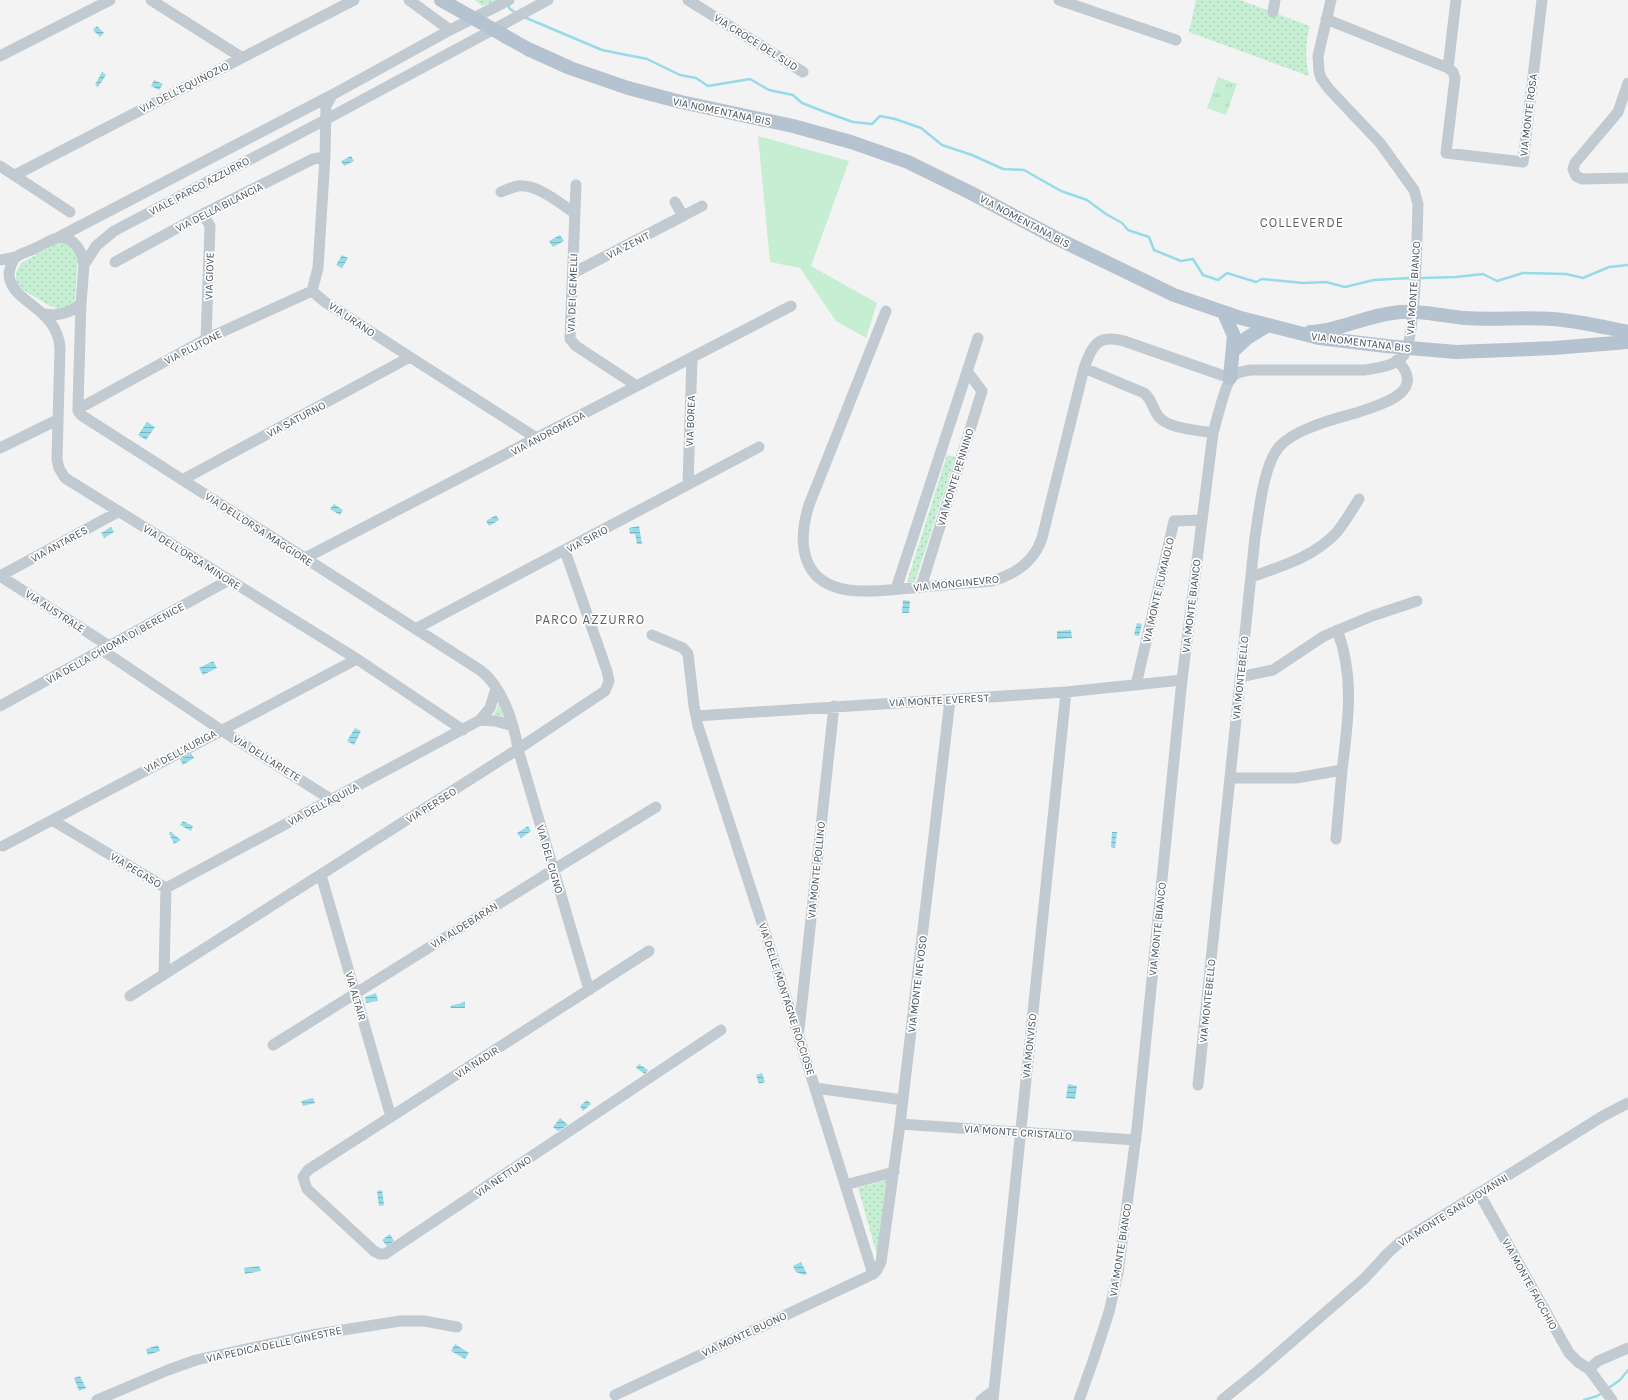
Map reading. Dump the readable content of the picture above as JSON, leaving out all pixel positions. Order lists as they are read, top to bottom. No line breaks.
{"streets":{"main road":["VIA NOMENTANA BIS"],"street":["VIA CROCE DEL SUD","VIA DELL'EQUINOZIO","VIA MONTE ROSA","VIALE PARCO AZZURRO","VIA DELLA BILANCIA","VIA ZENIT","VIA GIOVE","VIA MONTE BIANCO","VIA DEI GEMELLI","VIA URANO","VIA PLUTONE","VIA SATURNO","VIA BOREA","VIA ANDROMEDA","VIA MONTE PENNINO","VIA DELL'ORSA MAGGIORE","VIA SIRIO","VIA ANTARES","VIA DELL'ORSA MINORE","VIA MONGINEVRO","VIA MONTE FUMAIOLO","VIA AUSTRALE","VIA DELLA CHIOMA DI BERENICE","VIA MONTEBELLO","VIA MONTE EVEREST","VIA DELL'AURIGA","VIA DELL'ARIETE","VIA DELL'AQUILA","VIA PERSEO","VIA DEL CIGNO","VIA PEGASO","VIA MONTE POLLINO","VIA ALDEBARAN","VIA MONTE NEVOSO","VIA ALTAIR","VIA DELLE MONTAGNE ROCCIOSE","VIA MONVISO","VIA NADIR","VIA MONTE CRISTALLO","VIA NETTUNO","VIA MONTE SAN GIOVANNI","VIA MONTE FAICCHIO","VIA MONTE BUONO","VIA PEDICA DELLE GINESTRE"]},"crossings":[["VIALE PARCO AZZURRO","VIA DELL'ORSA MINORE"],["VIA DELLA BILANCIA","VIA GIOVE"],["VIA ZENIT","VIA DEI GEMELLI"],["VIA GIOVE","VIA PLUTONE"],["VIA MONTE BIANCO","VIA MONGINEVRO"],["VIA MONTE BIANCO","VIA MONTE FUMAIOLO"],["VIA MONTE BIANCO","VIA MONTEBELLO"],["VIA MONTE BIANCO","VIA MONTE EVEREST"],["VIA MONTE BIANCO","VIA MONTE CRISTALLO"],["VIA DEI GEMELLI","VIA ANDROMEDA"],["VIA URANO","VIA PLUTONE"],["VIA URANO","VIA SATURNO"],["VIA URANO","VIA ANDROMEDA"],["VIA PLUTONE","VIA DELL'ORSA MAGGIORE"],["VIA SATURNO","VIA DELL'ORSA MAGGIORE"],["VIA BOREA","VIA ANDROMEDA"],["VIA BOREA","VIA SIRIO"],["VIA ANDROMEDA","VIA DELL'ORSA MAGGIORE"],["VIA MONTE PENNINO","VIA MONGINEVRO"],["VIA DELL'ORSA MAGGIORE","VIA SIRIO"],["VIA DELL'ORSA MAGGIORE","VIA DEL CIGNO"],["VIA SIRIO","VIA PERSEO"],["VIA ANTARES","VIA DELL'ORSA MINORE"],["VIA ANTARES","VIA AUSTRALE"],["VIA DELL'ORSA MINORE","VIA DELLA CHIOMA DI BERENICE"],["VIA DELL'ORSA MINORE","VIA DELL'AURIGA"],["VIA DELL'ORSA MINORE","VIA DELL'AQUILA"],["VIA MONTE FUMAIOLO","VIA MONTE EVEREST"],["VIA AUSTRALE","VIA DELLA CHIOMA DI BERENICE"],["VIA AUSTRALE","VIA DELL'ARIETE"],["VIA DELLA CHIOMA DI BERENICE","VIA DELL'ARIETE"],["VIA MONTE EVEREST","VIA MONTE POLLINO"],["VIA MONTE EVEREST","VIA MONTE NEVOSO"],["VIA MONTE EVEREST","VIA DELLE MONTAGNE ROCCIOSE"],["VIA MONTE EVEREST","VIA MONVISO"],["VIA DELL'AURIGA","VIA DELL'ARIETE"],["VIA DELL'AURIGA","VIA PEGASO"],["VIA DELL'ARIETE","VIA DELL'AQUILA"],["VIA DELL'AQUILA","VIA PEGASO"],["VIA PERSEO","VIA DEL CIGNO"],["VIA PERSEO","VIA PEGASO"],["VIA PERSEO","VIA ALTAIR"],["VIA DEL CIGNO","VIA ALDEBARAN"],["VIA DEL CIGNO","VIA NADIR"],["VIA MONTE POLLINO","VIA DELLE MONTAGNE ROCCIOSE"],["VIA ALDEBARAN","VIA ALTAIR"],["VIA MONTE NEVOSO","VIA DELLE MONTAGNE ROCCIOSE"],["VIA MONTE NEVOSO","VIA MONTE CRISTALLO"],["VIA MONTE NEVOSO","VIA MONTE BUONO"],["VIA ALTAIR","VIA NADIR"],["VIA DELLE MONTAGNE ROCCIOSE","VIA MONTE BUONO"],["VIA MONVISO","VIA MONTE CRISTALLO"],["VIA NADIR","VIA NETTUNO"],["VIA MONTE SAN GIOVANNI","VIA MONTE FAICCHIO"]],"districts":["COLLEVERDE","PARCO AZZURRO"]}
